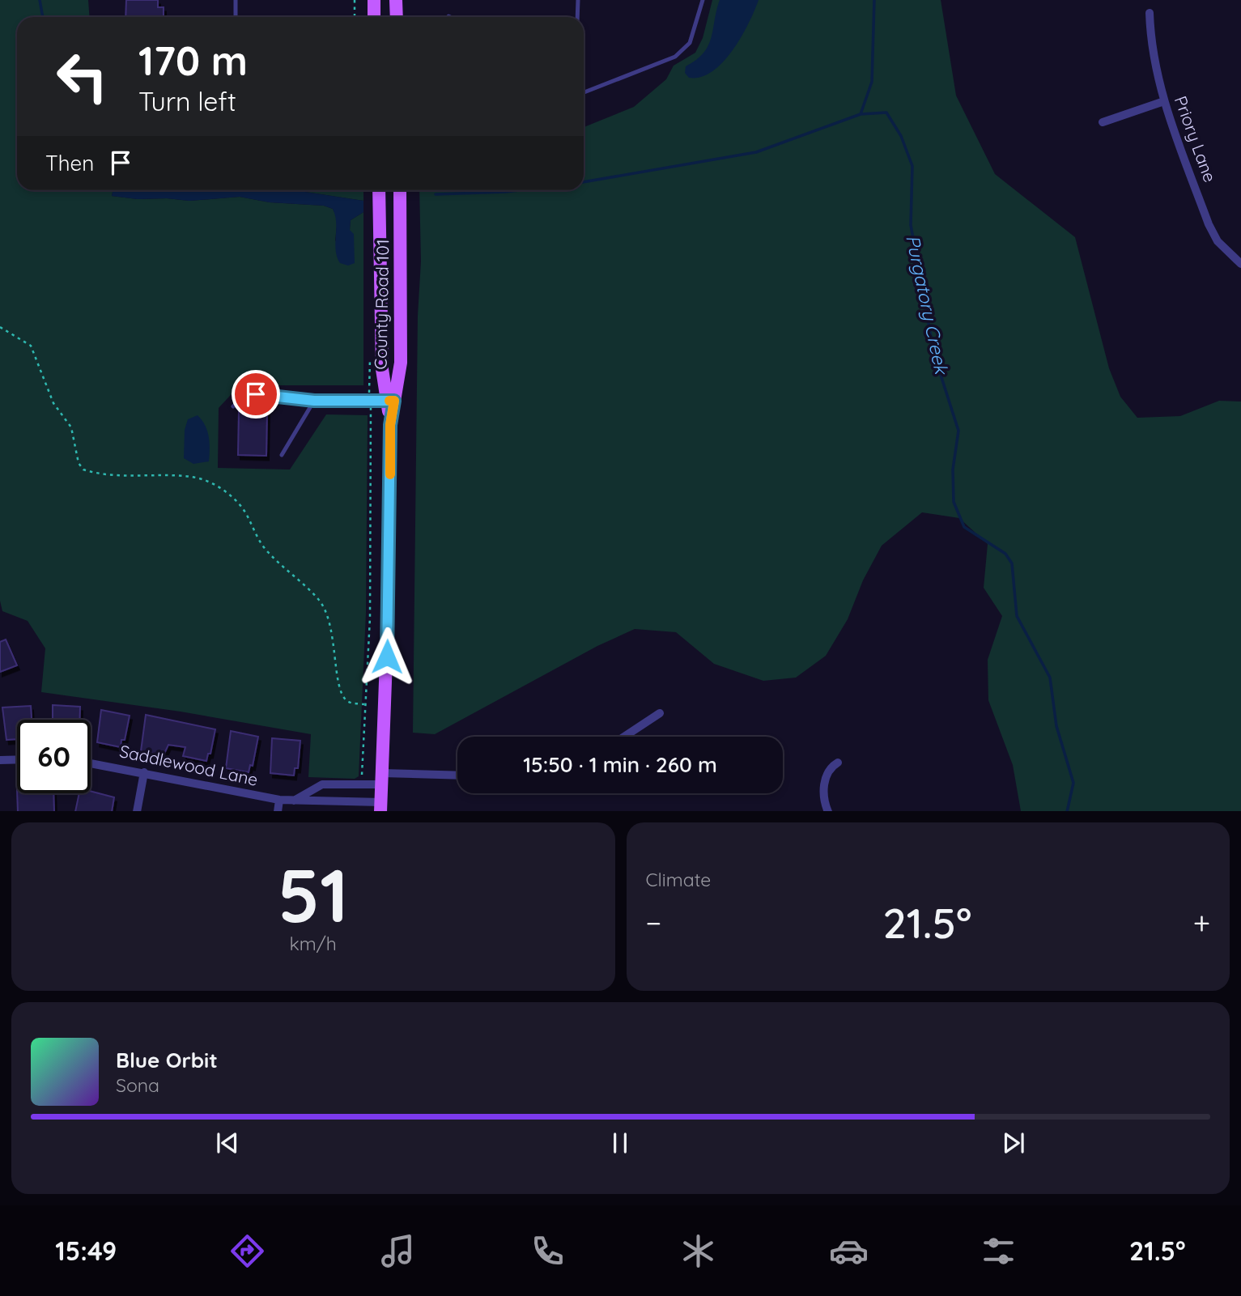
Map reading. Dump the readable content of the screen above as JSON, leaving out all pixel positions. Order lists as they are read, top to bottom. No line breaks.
{"streets":{"main road":["County Road 101"],"street":["Priory Lane","Saddlewood Lane"]},"crossings":[["County Road 101","Saddlewood Lane"]],"water":["Purgatory Creek"],"page":{"turn":["170 m","Turn left"],"then":"Then","limit":"60","trip":"15:50 · 1 min · 260 m","tile":[["51","km/h"],"Climate"],"heat":["−","21.5°","+"],"song":["Blue Orbit","Sona"],"tabs":["15:49","21.5°"]}}
